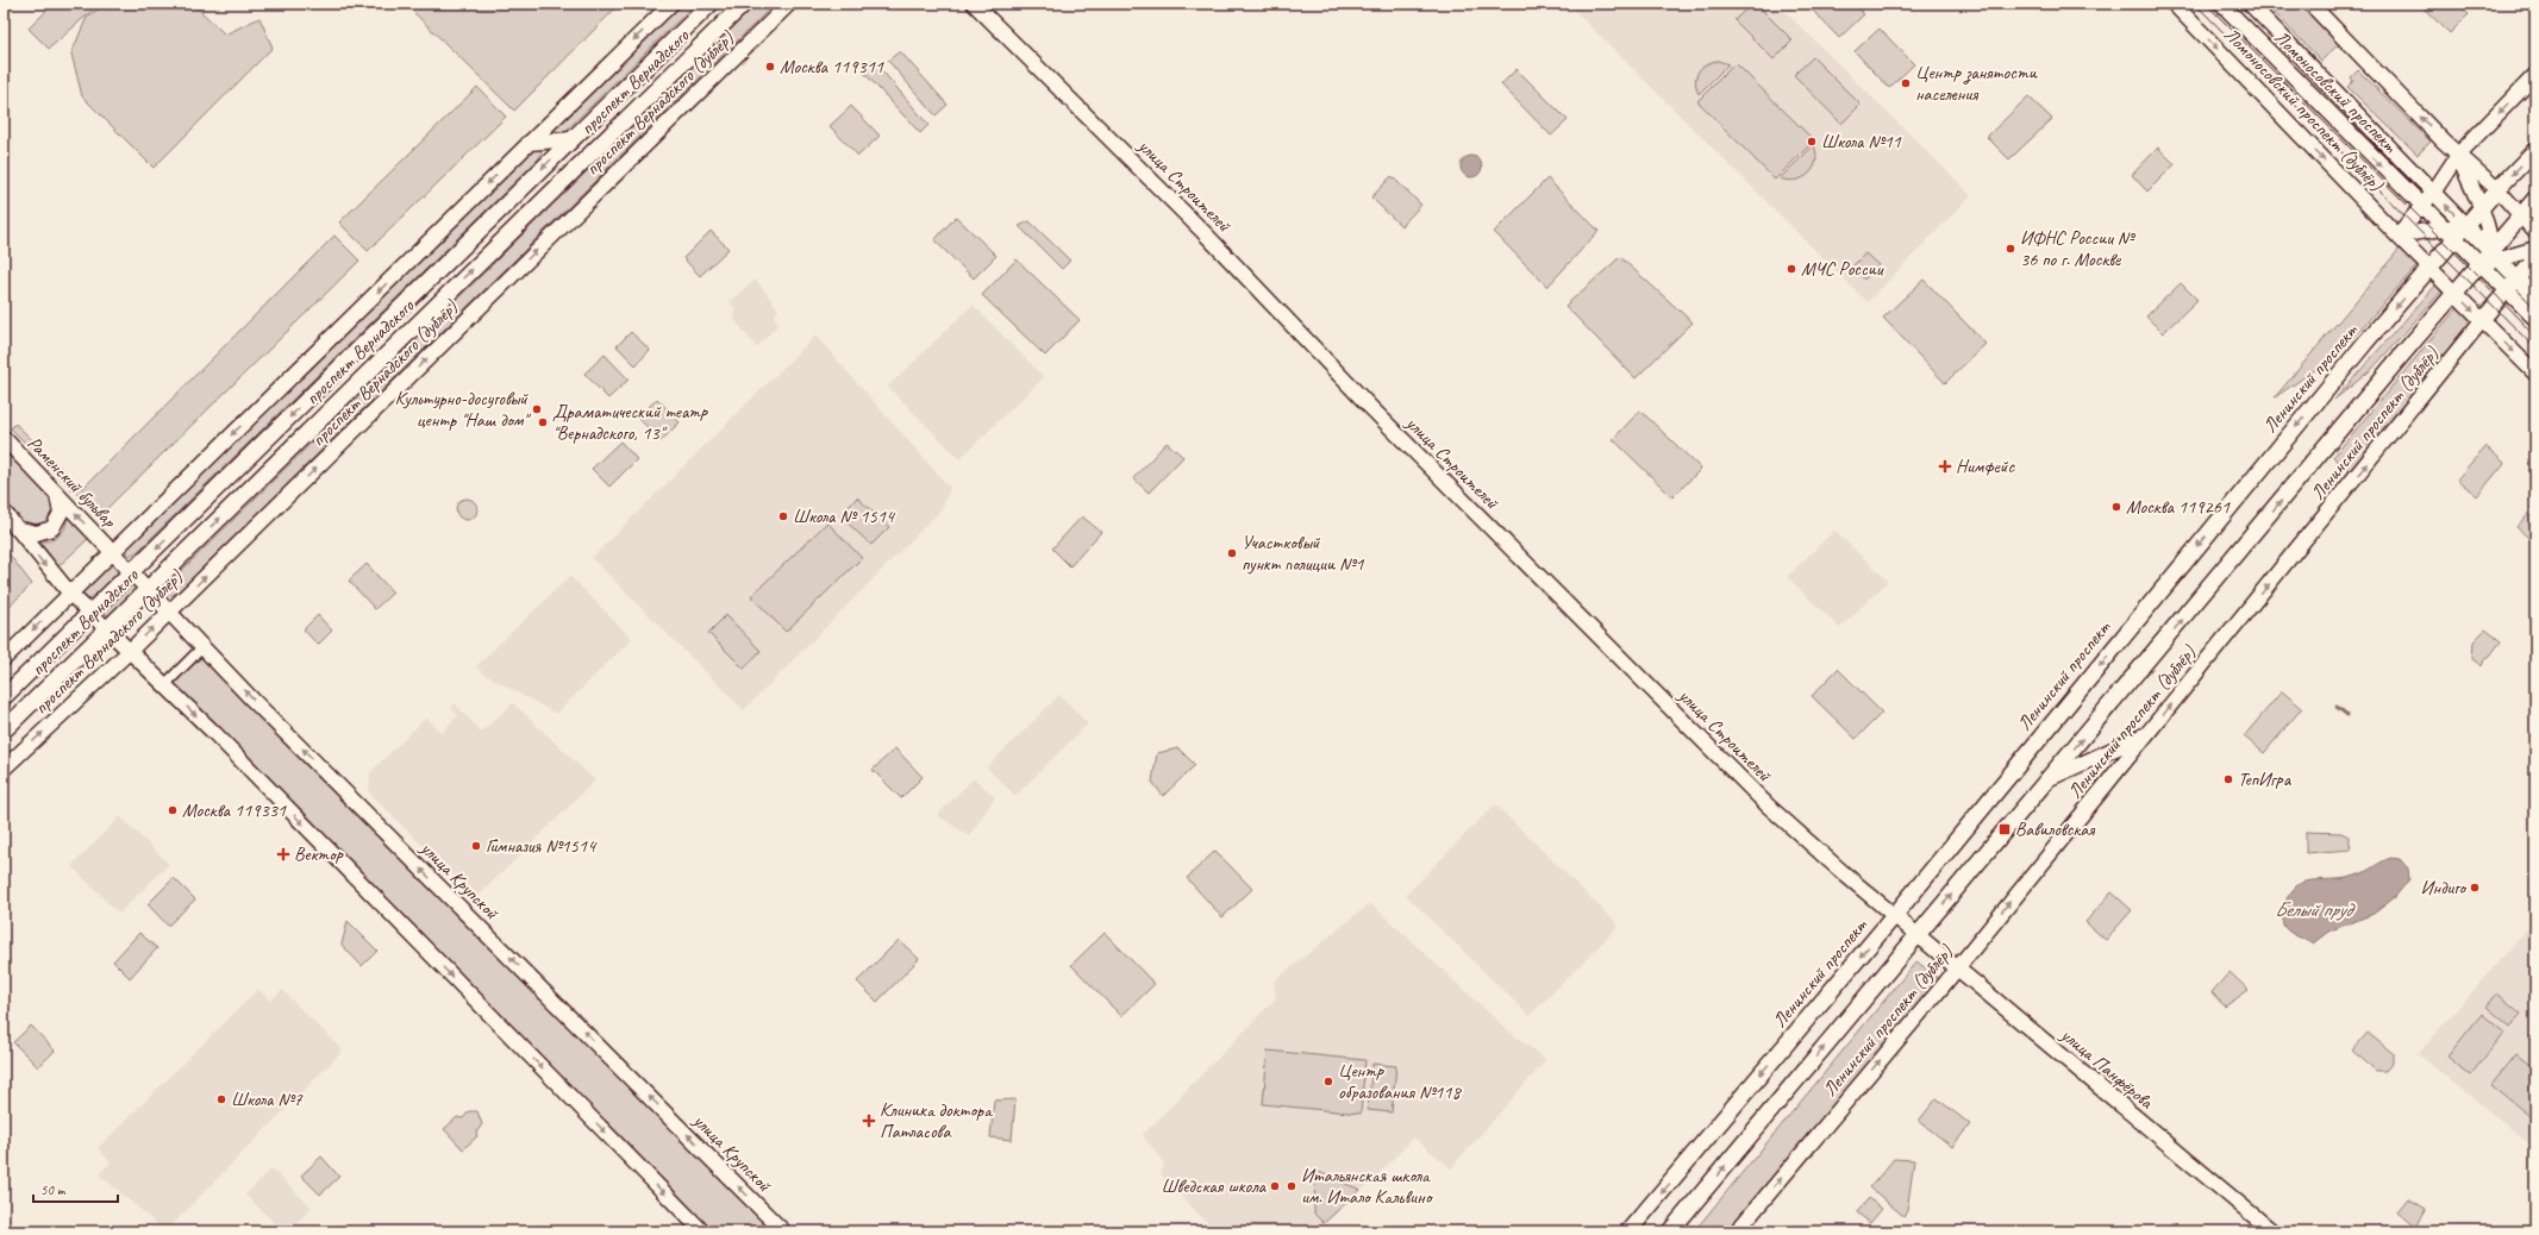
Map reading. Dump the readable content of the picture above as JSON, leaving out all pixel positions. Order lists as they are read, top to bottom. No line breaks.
{"streets":{"main road":["проспект Вернадского","Ленинский проспект"],"street":["Ломоносовский проспект","проспект Вернадского (дублёр)","Ломоносовский проспект (дублёр)","улица Строителей","Ленинский проспект (дублёр)","Раменский бульвар","улица Крупской","улица Панфёрова"]},"crossings":[["проспект Вернадского","улица Крупской"],["Ломоносовский проспект","Ленинский проспект"],["Ломоносовский проспект","Ленинский проспект (дублёр)"],["проспект Вернадского (дублёр)","улица Крупской"],["Ломоносовский проспект (дублёр)","Ленинский проспект"],["Ломоносовский проспект (дублёр)","Ленинский проспект (дублёр)"],["улица Строителей","Ленинский проспект"],["улица Строителей","улица Панфёрова"],["Ленинский проспект (дублёр)","улица Панфёрова"],["Раменский бульвар","улица Крупской"]],"one_way":["Ленинский проспект (дублёр)"],"water":["Белый пруд"],"places":{"other":["Москва 119311","Центр занятости населения","Школа №11","ИФНС России № 36 по г. Москве","МЧС России","Культурно-досуговый центр \"Наш дом\"","Драматический театр \"Вернадского, 13\"","Москва 119261","Школа № 1514","Участковый пункт полиции №1","ТепИгра","Москва 119331","Гимназия №1514","Индиго","Центр образования №118","Школа №7","Шведская школа","Итальянская школа им. Итало Кальвино"],"health":["Нимфейс","Вектор","Клиника доктора Патласова"],"transit":["Вавиловская"]},"scale_bar":"50 m"}
